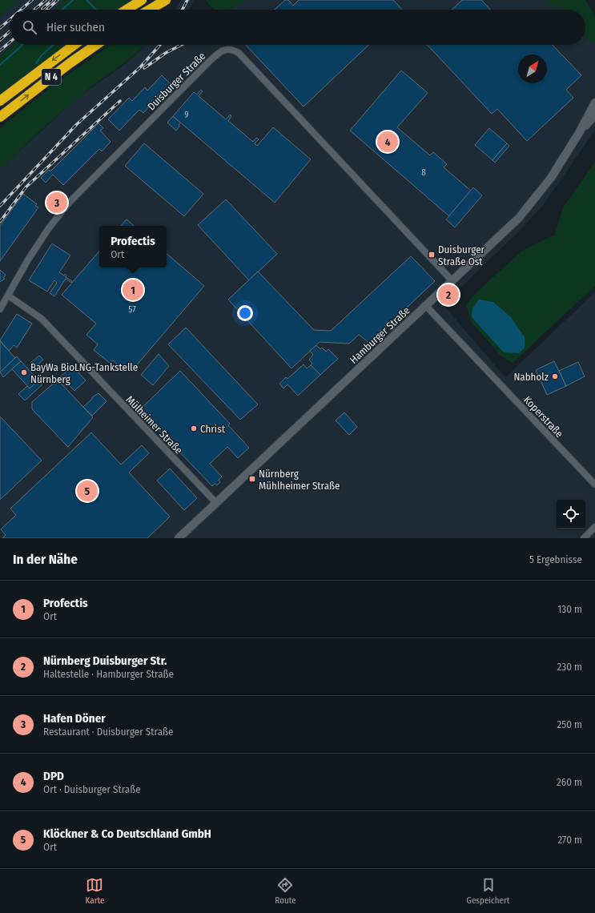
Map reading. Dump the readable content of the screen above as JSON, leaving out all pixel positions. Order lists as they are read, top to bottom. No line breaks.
{"streets":{"highway":["N 4"],"street":["Duisburger Straße","Hamburger Straße","Koperstraße","Mülheimer Straße"]},"crossings":[["Duisburger Straße","Hamburger Straße"],["Duisburger Straße","Mülheimer Straße"],["Hamburger Straße","Koperstraße"],["Hamburger Straße","Mülheimer Straße"]],"places":{"transit":["Duisburger Straße Ost","Nürnberg Mühlheimer Straße"],"other":["BayWa BioLNG-Tankstelle Nürnberg","Nabholz","Christ"]},"house_numbers":["9","8","57"],"north":"top right","page":{"search":"Hier suchen","pins":["4","3","1","2","5"],"popup":["Profectis","Ort"],"heading":["In der Nähe","5 Ergebnisse"],"list":[{"mark":"1","name":"Profectis","note":"Ort","value":"130 m"},{"mark":"2","name":"Nürnberg Duisburger Str.","note":"Haltestelle · Hamburger Straße","value":"230 m"},{"mark":"3","name":"Hafen Döner","note":"Restaurant · Duisburger Straße","value":"250 m"},{"mark":"4","name":"DPD","note":"Ort · Duisburger Straße","value":"260 m"},{"mark":"5","name":"Klöckner & Co Deutschland GmbH","note":"Ort","value":"270 m"}],"nav":["Karte","Route","Gespeichert"]}}
